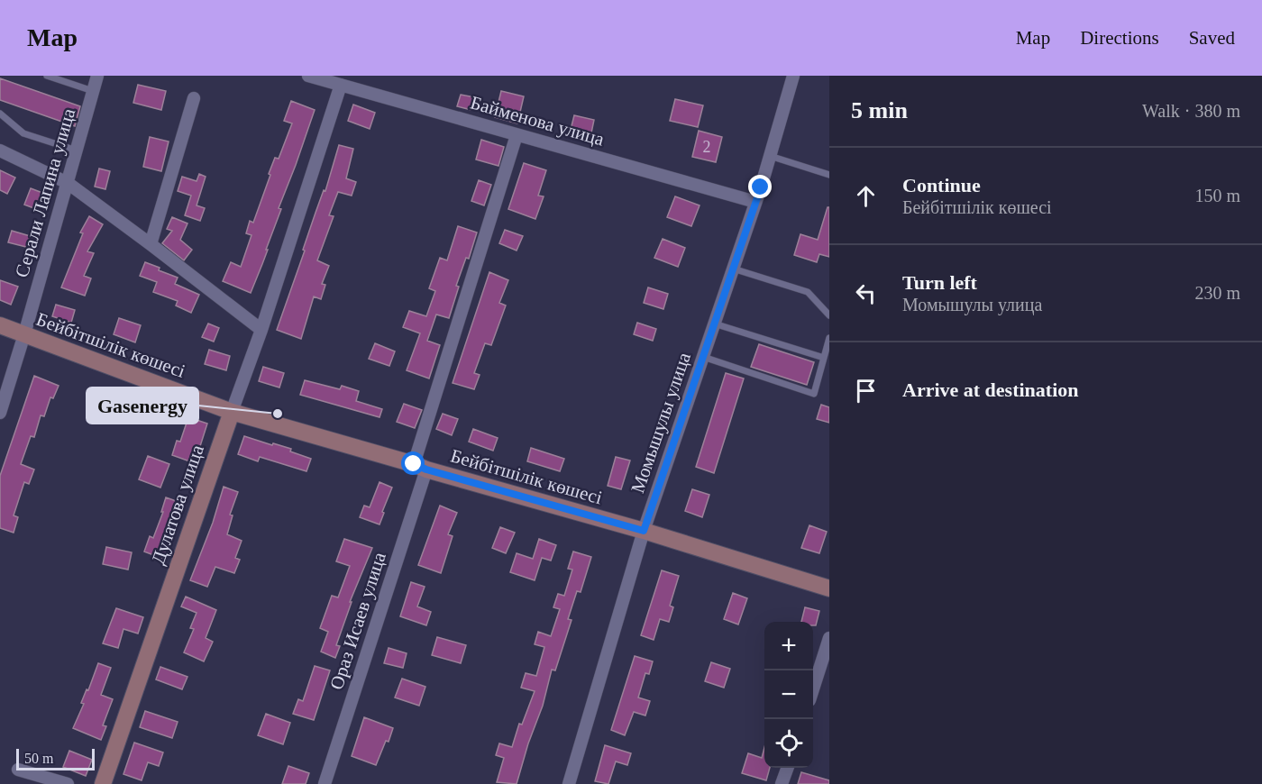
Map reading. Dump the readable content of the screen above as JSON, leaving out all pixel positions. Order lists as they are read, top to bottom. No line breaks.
{"streets":{"street":["Байменова улица","Серали Лапина улица","Бейбітшілік көшесі","Момышулы улица","Дулатова улица","Ораз Исаев улица"]},"crossings":[["Байменова улица","Момышулы улица"],["Байменова улица","Дулатова улица"],["Байменова улица","Ораз Исаев улица"],["Серали Лапина улица","Бейбітшілік көшесі"],["Бейбітшілік көшесі","Момышулы улица"],["Бейбітшілік көшесі","Дулатова улица"],["Бейбітшілік көшесі","Ораз Исаев улица"]],"places":["Gasenergy"],"house_numbers":["2"],"scale_bar":"50 m","page":{"header":"Map","nav":["Map","Directions","Saved"],"heading":["5 min","Walk · 380 m"],"list":[["Continue","Бейбітшілік көшесі","150 m"],["Turn left","Момышулы улица","230 m"],"Arrive at destination"],"map_buttons":["+","−"],"scale":"50 m"}}
